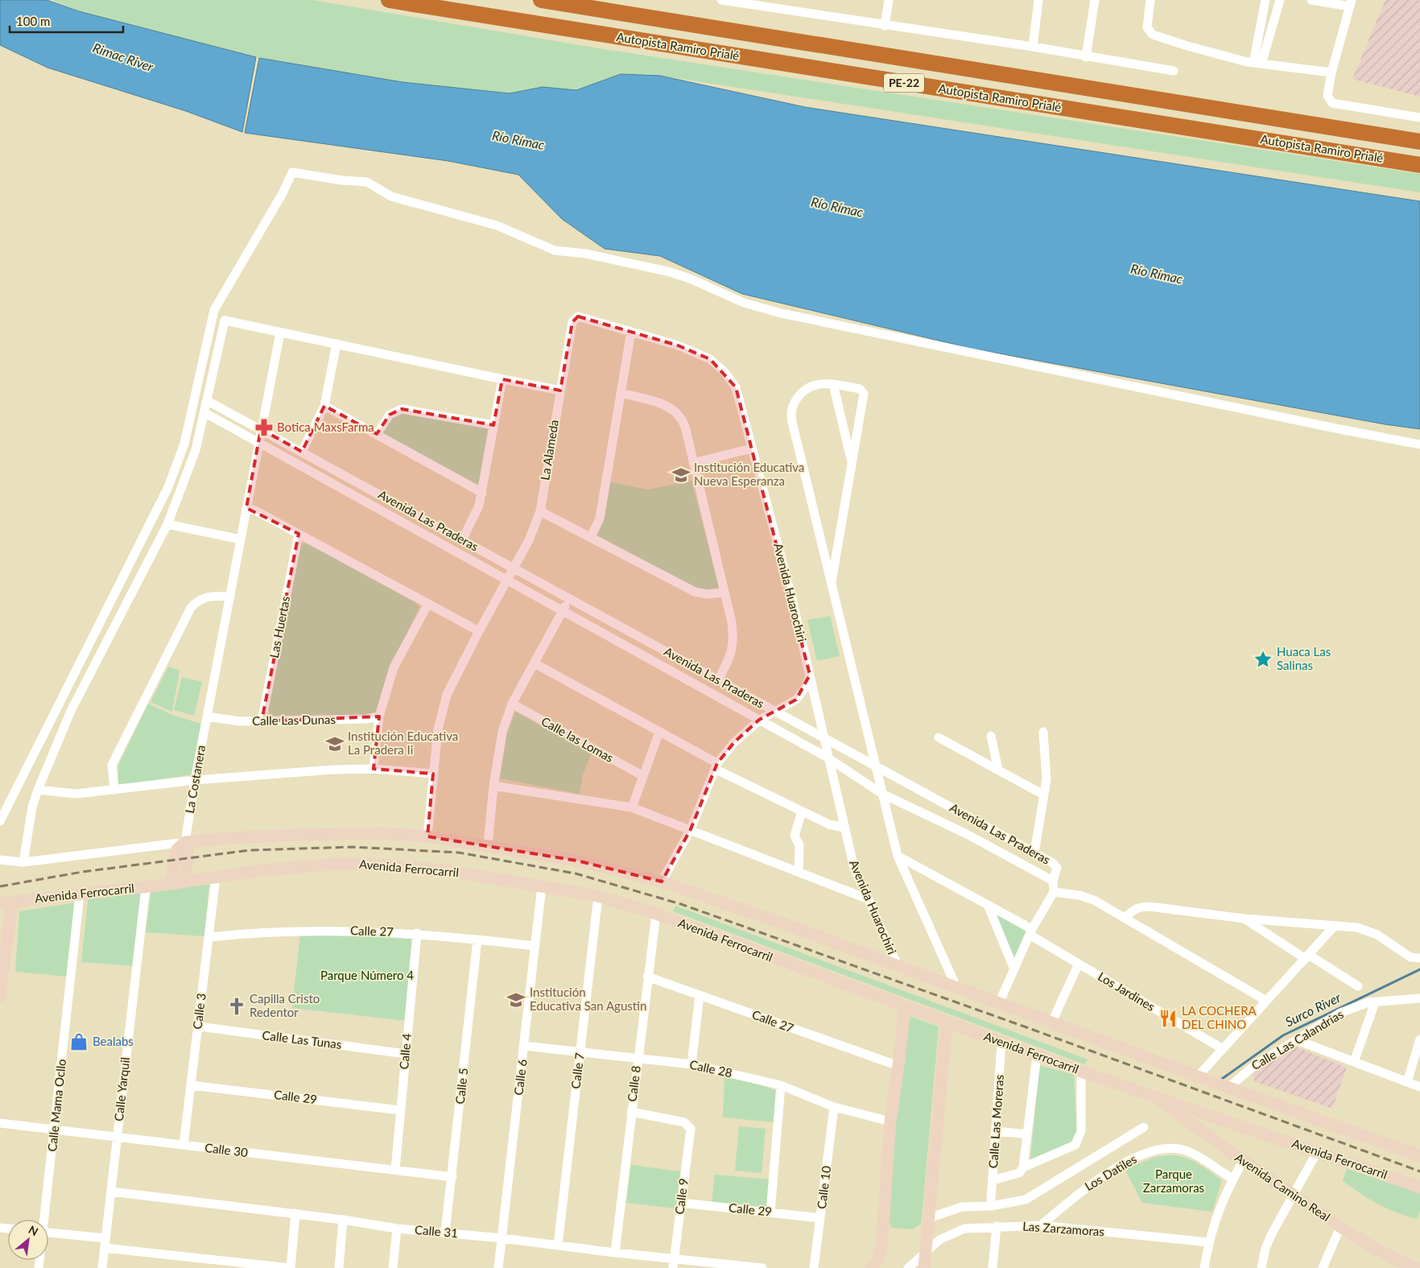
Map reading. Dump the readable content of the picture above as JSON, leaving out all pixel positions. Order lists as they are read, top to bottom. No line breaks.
{"streets":{"highway":["Autopista Ramiro Prialé","PE-22"],"street":["La Alameda","Avenida Las Praderas","Avenida Huarochiri","Las Huertas","Calle Las Dunas","Calle las Lomas","La Costanera","Avenida Ferrocarril","Calle 27","Los Jardines","Calle 3","Calle Las Tunas","Calle Las Calandrias","Calle 4","Calle 28","Calle 7","Calle 6","Calle 8","Calle 5","Calle Yarquil","Calle 29","Calle Mama Ocllo","Calle Las Moreras","Calle 30","Los Datiles","Calle 10","Avenida Camino Real","Calle 9","Las Zarzamoras","Calle 31"]},"crossings":[["La Alameda","Avenida Las Praderas"],["La Alameda","Avenida Huarochiri"],["Avenida Las Praderas","Avenida Huarochiri"],["Avenida Las Praderas","La Costanera"],["Las Huertas","Calle Las Dunas"],["Calle Las Dunas","La Costanera"],["La Costanera","Avenida Ferrocarril"],["Avenida Ferrocarril","Calle 3"],["Avenida Ferrocarril","Calle 7"],["Avenida Ferrocarril","Calle 6"],["Avenida Ferrocarril","Calle 8"],["Avenida Ferrocarril","Calle Yarquil"],["Avenida Ferrocarril","Calle Mama Ocllo"],["Avenida Ferrocarril","Calle Las Moreras"],["Avenida Ferrocarril","Avenida Camino Real"],["Calle 27","Calle 3"],["Calle 27","Calle 4"],["Calle 27","Calle 6"],["Calle 27","Calle 8"],["Calle 27","Calle 5"],["Calle 3","Calle Las Tunas"],["Calle 3","Calle 29"],["Calle 3","Calle 30"],["Calle Las Tunas","Calle 4"],["Calle 4","Calle 29"],["Calle 4","Calle 30"],["Calle 28","Calle 7"],["Calle 28","Calle 6"],["Calle 28","Calle 8"],["Calle 28","Calle 10"],["Calle 7","Calle 31"],["Calle 6","Calle 31"],["Calle 8","Calle 9"],["Calle 8","Calle 31"],["Calle 5","Calle 30"],["Calle 5","Calle 31"],["Calle Yarquil","Calle 30"],["Calle Yarquil","Calle 31"],["Calle 29","Calle 10"],["Calle 29","Calle 9"],["Calle Mama Ocllo","Calle 30"],["Los Datiles","Las Zarzamoras"],["Calle 9","Calle 31"]],"water":["Rimac River","Río Rímac","Surco River"],"parks":["Parque Número 4","Parque Zarzamoras"],"places":{"pharmacy":["Botica MaxsFarma"],"school or university":["Institución Educativa Nueva Esperanza","Institución Educativa La Pradera Ii","Institución Educativa San Agustin"],"place":["Huaca Las Salinas"],"church":["Capilla Cristo Redentor"],"restaurant":["LA COCHERA DEL CHINO"],"shop":["Bealabs"]},"scale_bar":"100 m","north":"top right"}
